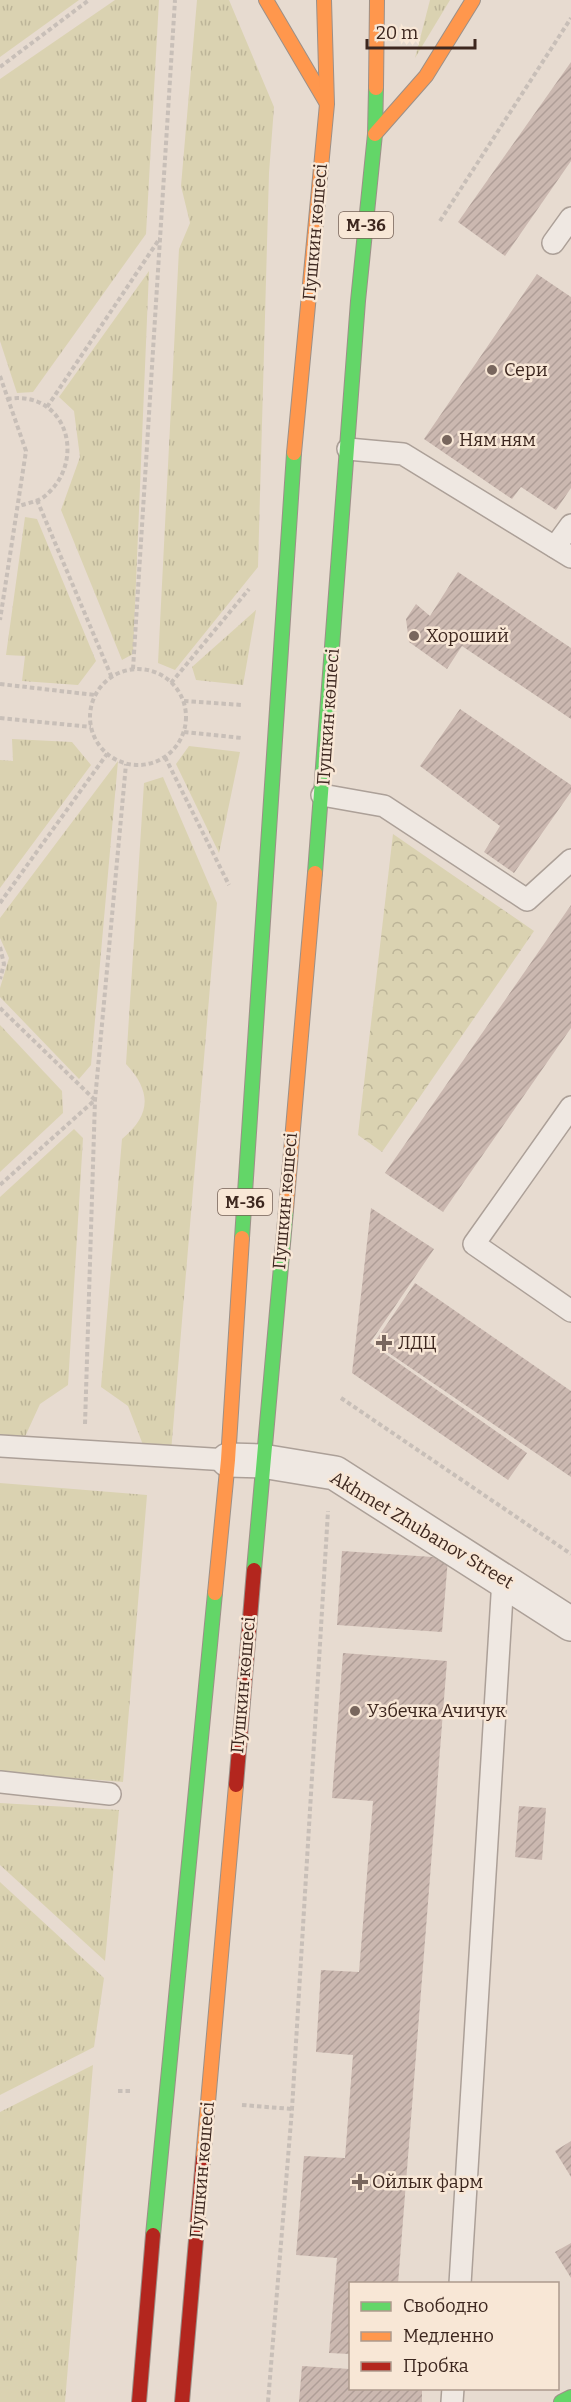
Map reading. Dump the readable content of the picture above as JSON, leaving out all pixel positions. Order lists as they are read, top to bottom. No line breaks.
{"streets":{"main road":["M-36","Пушкин көшесі"],"street":["Akhmet Zhubanov Street"]},"crossings":[["Пушкин көшесі","Akhmet Zhubanov Street"]],"places":{"other":["Сери","Ням ням","Хороший","Узбечка Ачичук"],"health":["ЛДЦ","Ойлык фарм"]},"legend":["Свободно","Медленно","Пробка"],"scale_bar":"20 m"}
